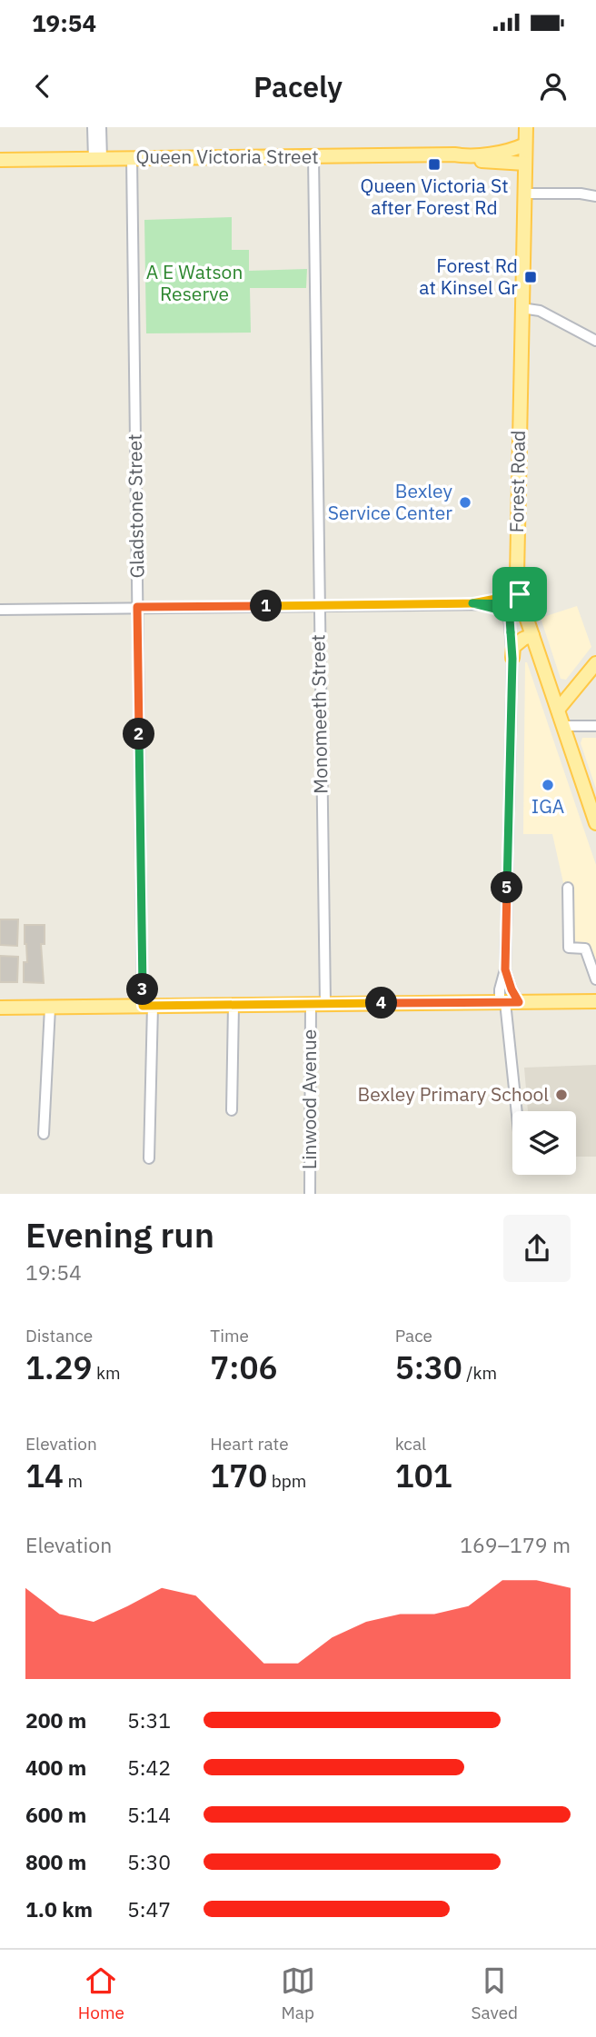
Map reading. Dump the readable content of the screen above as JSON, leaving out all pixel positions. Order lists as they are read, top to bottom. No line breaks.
{"streets":{"main road":["Queen Victoria Street","Forest Road"],"street":["Gladstone Street","Monomeeth Street","Linwood Avenue"]},"crossings":[["Queen Victoria Street","Forest Road"],["Queen Victoria Street","Gladstone Street"],["Queen Victoria Street","Monomeeth Street"]],"parks":["A E Watson Reserve"],"places":{"transit":["Queen Victoria St after Forest Rd","Forest Rd at Kinsel Gr"],"other":["Bexley Service Center","IGA","Bexley Primary School"]},"page":{"status":"19:54","header":"Pacely","pins":["1","2","5","3","4"],"heading":["Evening run","19:54"],"stats":[["Distance","1.29 km"],["Time","7:06"],["Pace","5:30 /km"],["Elevation","14 m"],["Heart rate","170 bpm"],["kcal","101"]],"chart":["Elevation","169–179 m"],"list":[{"name":"200 m","note":"5:31"},{"name":"400 m","note":"5:42"},{"name":"600 m","note":"5:14"},{"name":"800 m","note":"5:30"},{"name":"1.0 km","note":"5:47"}],"tabs":["Home","Map","Saved"]}}
